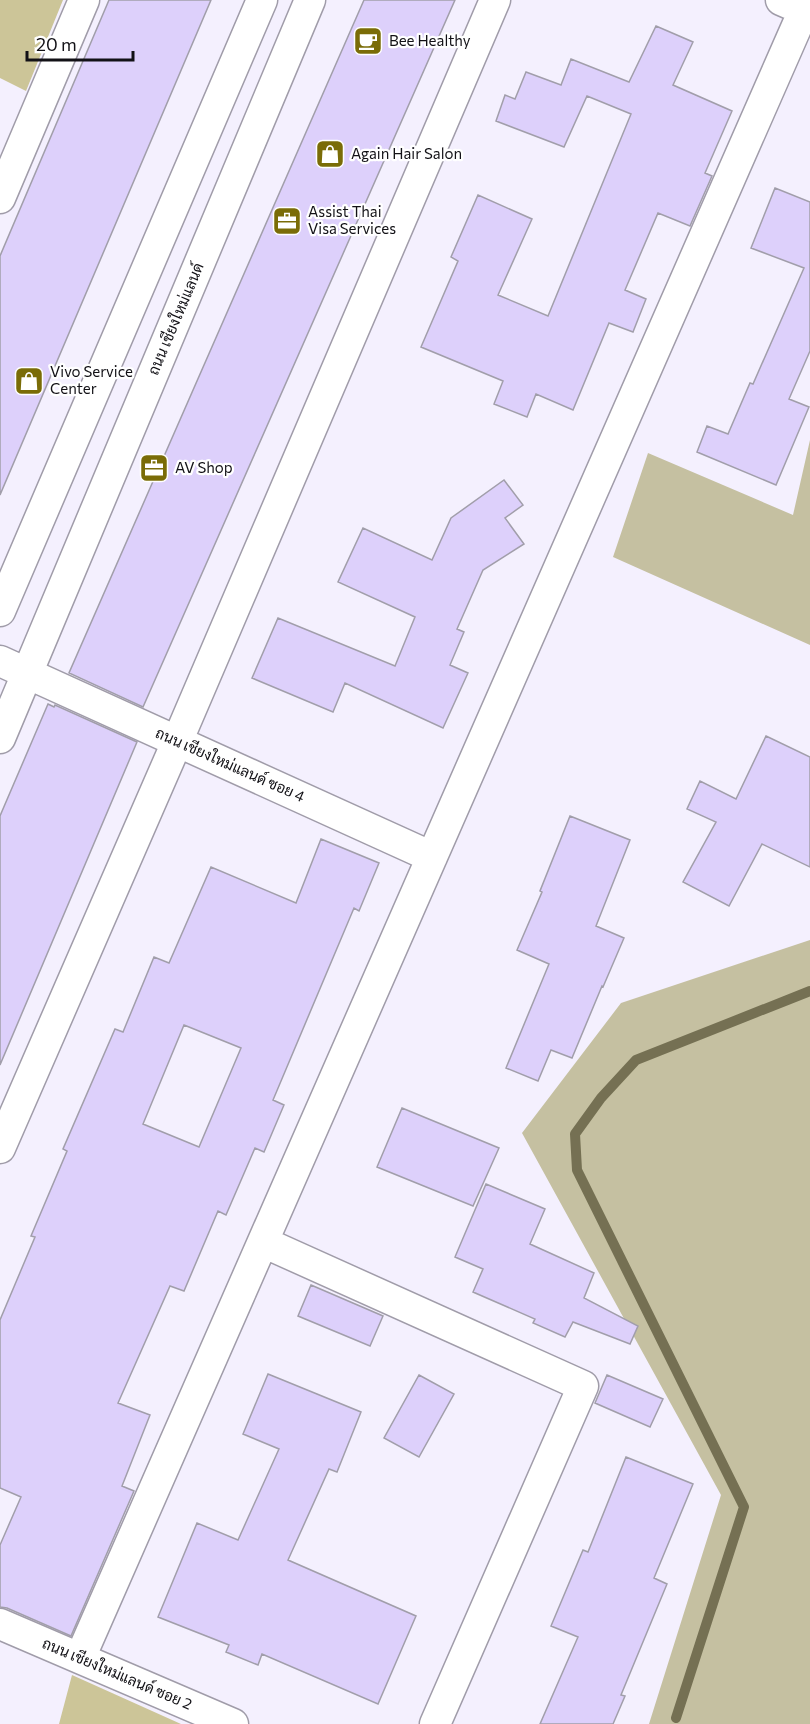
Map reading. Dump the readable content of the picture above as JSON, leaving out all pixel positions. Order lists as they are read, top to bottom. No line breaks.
{"streets":{"street":["ถนน เชียงใหม่แลนด์","ถนน เชียงใหม่แลนด์ ซอย 4","ถนน เชียงใหม่แลนด์ ซอย 2"]},"crossings":[["ถนน เชียงใหม่แลนด์","ถนน เชียงใหม่แลนด์ ซอย 4"]],"places":{"cafe":["Bee Healthy"],"shop":["Again Hair Salon","Vivo Service Center"],"office":["Assist Thai Visa Services","AV Shop"]},"scale_bar":"20 m"}
